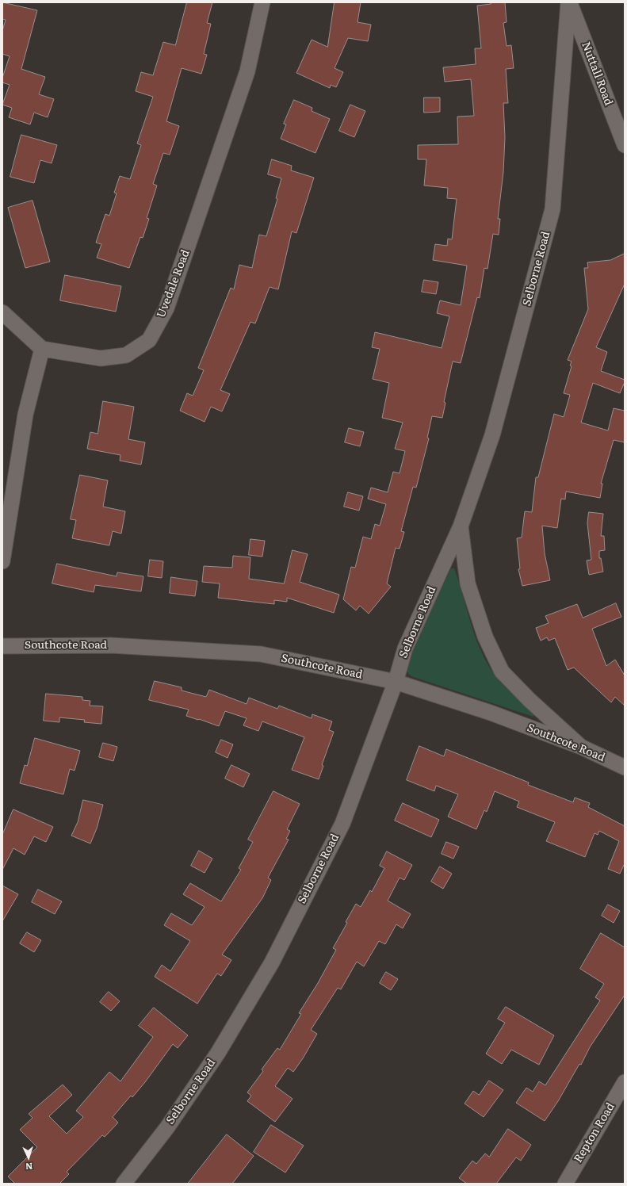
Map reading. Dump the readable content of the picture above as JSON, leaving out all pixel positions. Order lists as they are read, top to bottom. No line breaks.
{"streets":{"street":["Nuttall Road","Selborne Road","Uvedale Road","Southcote Road","Repton Road"]},"crossings":[["Nuttall Road","Selborne Road"],["Selborne Road","Southcote Road"]],"north":"bottom"}
